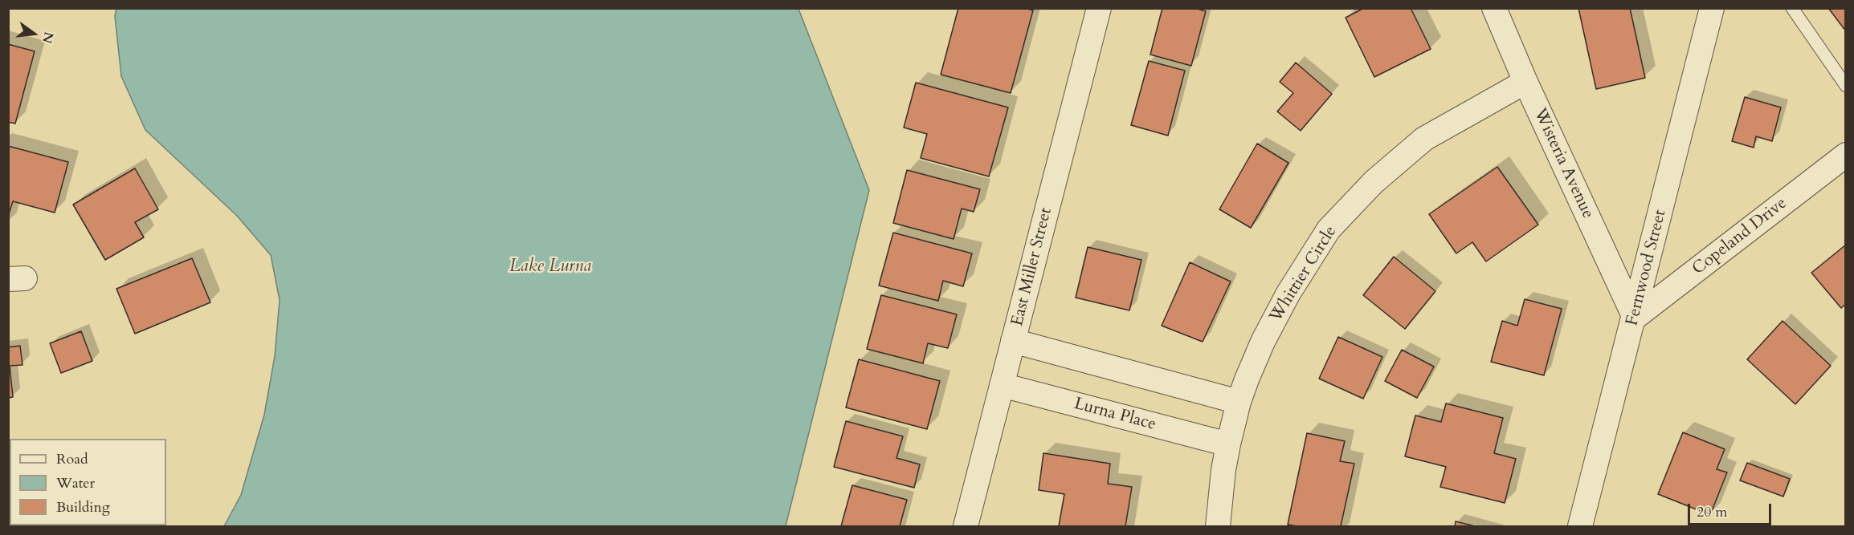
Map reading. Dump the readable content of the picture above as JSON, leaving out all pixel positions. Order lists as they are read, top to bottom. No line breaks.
{"streets":{"street":["Wisteria Avenue","Copeland Drive","East Miller Street","Fernwood Street","Whittier Circle","Lurna Place"]},"crossings":[["Wisteria Avenue","Copeland Drive"],["Wisteria Avenue","Fernwood Street"],["Wisteria Avenue","Whittier Circle"],["Copeland Drive","Fernwood Street"],["East Miller Street","Lurna Place"],["Whittier Circle","Lurna Place"]],"water":["Lake Lurna"],"legend":["Road","Water","Building"],"scale_bar":"20 m","north":"right"}
